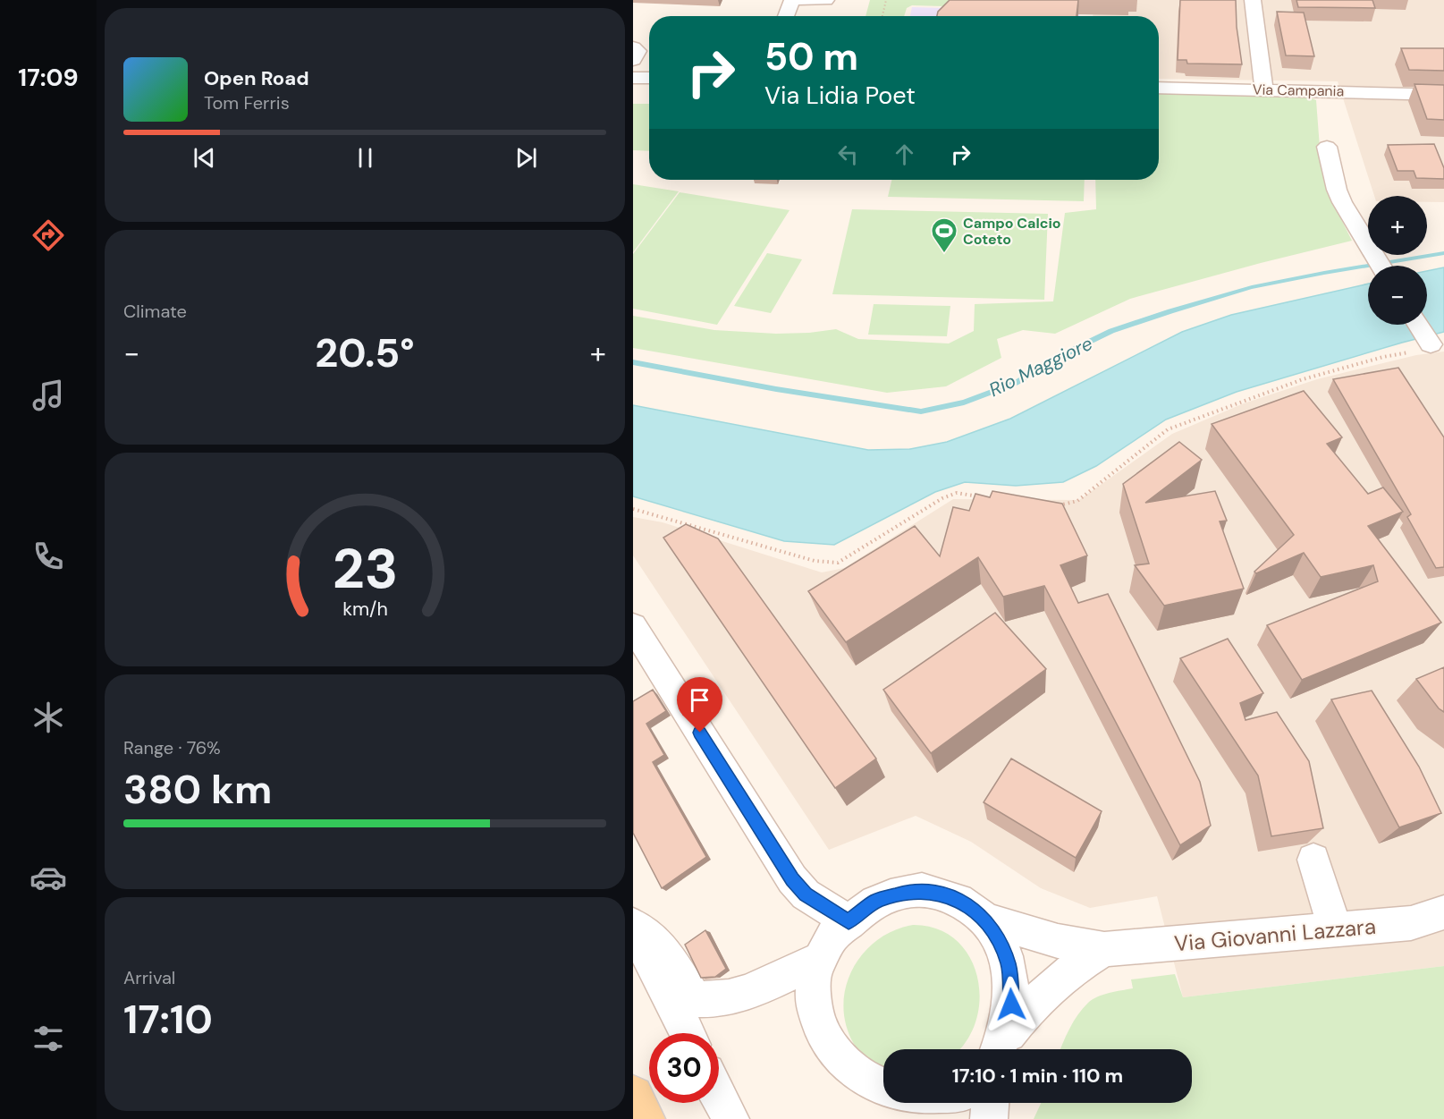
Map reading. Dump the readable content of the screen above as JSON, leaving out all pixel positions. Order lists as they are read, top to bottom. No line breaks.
{"streets":{"street":["Via Campania","Via Giovanni Lazzara"]},"water":["Rio Maggiore"],"places":{"sports":["Campo Calcio Coteto"]},"page":{"tabs":"17:09","turn":["50 m","Via Lidia Poet"],"song":["Open Road","Tom Ferris"],"map_buttons":["+","−"],"tile":["Climate",["Range · 76%","380 km"],["Arrival","17:10"]],"heat":["−","20.5°","+"],"limit":"30","trip":"17:10 · 1 min · 110 m","gauge":["23","km/h"]}}
